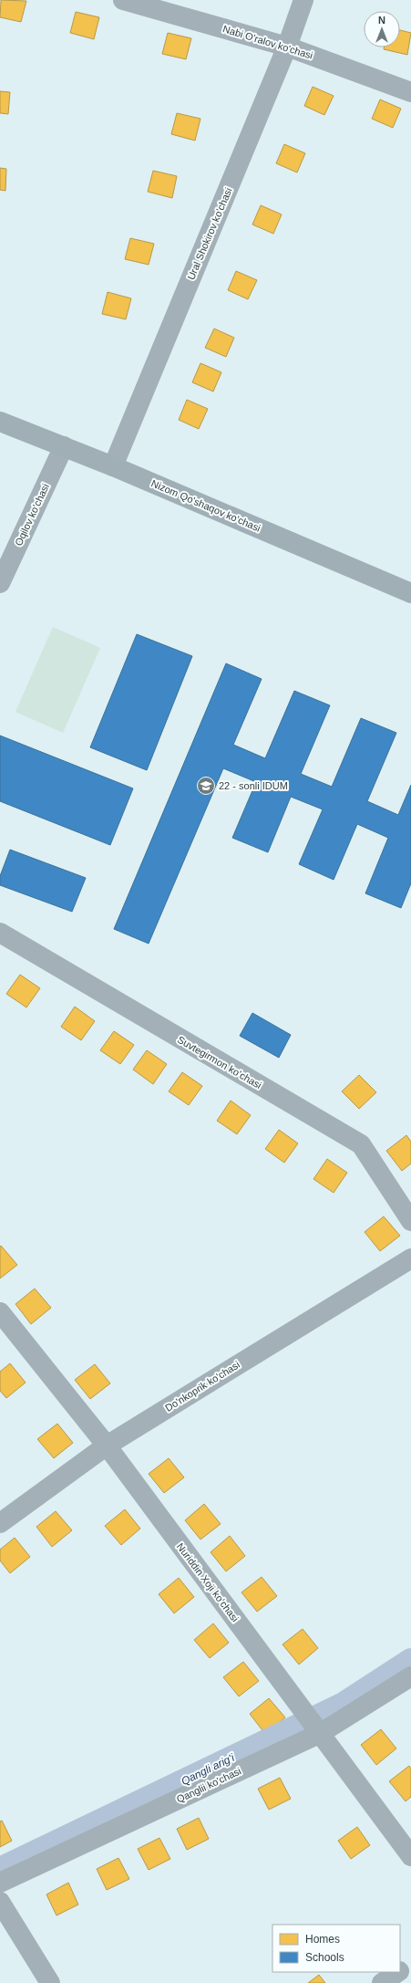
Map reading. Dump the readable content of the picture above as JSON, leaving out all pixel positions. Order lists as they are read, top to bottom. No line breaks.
{"streets":{"main road":["Nizom Qo'shaqov ko'chasi"],"street":["Nabi O'ralov ko'chasi","Ural Shokirov ko'chasi","Oqilov ko'chasi","Suvtegirmon ko'chasi","Do'nkoprik ko'chasi","Nuriddin Xoji ko'chasi","Qanglii ko'chasi"]},"crossings":[["Nabi O'ralov ko'chasi","Ural Shokirov ko'chasi"],["Ural Shokirov ko'chasi","Nizom Qo'shaqov ko'chasi"],["Nizom Qo'shaqov ko'chasi","Oqilov ko'chasi"],["Do'nkoprik ko'chasi","Nuriddin Xoji ko'chasi"],["Nuriddin Xoji ko'chasi","Qanglii ko'chasi"]],"water":["Qangli arig'i"],"places":{"school or university":["22 - sonli IDUM"]},"legend":["Homes","Schools"],"north":"top"}
